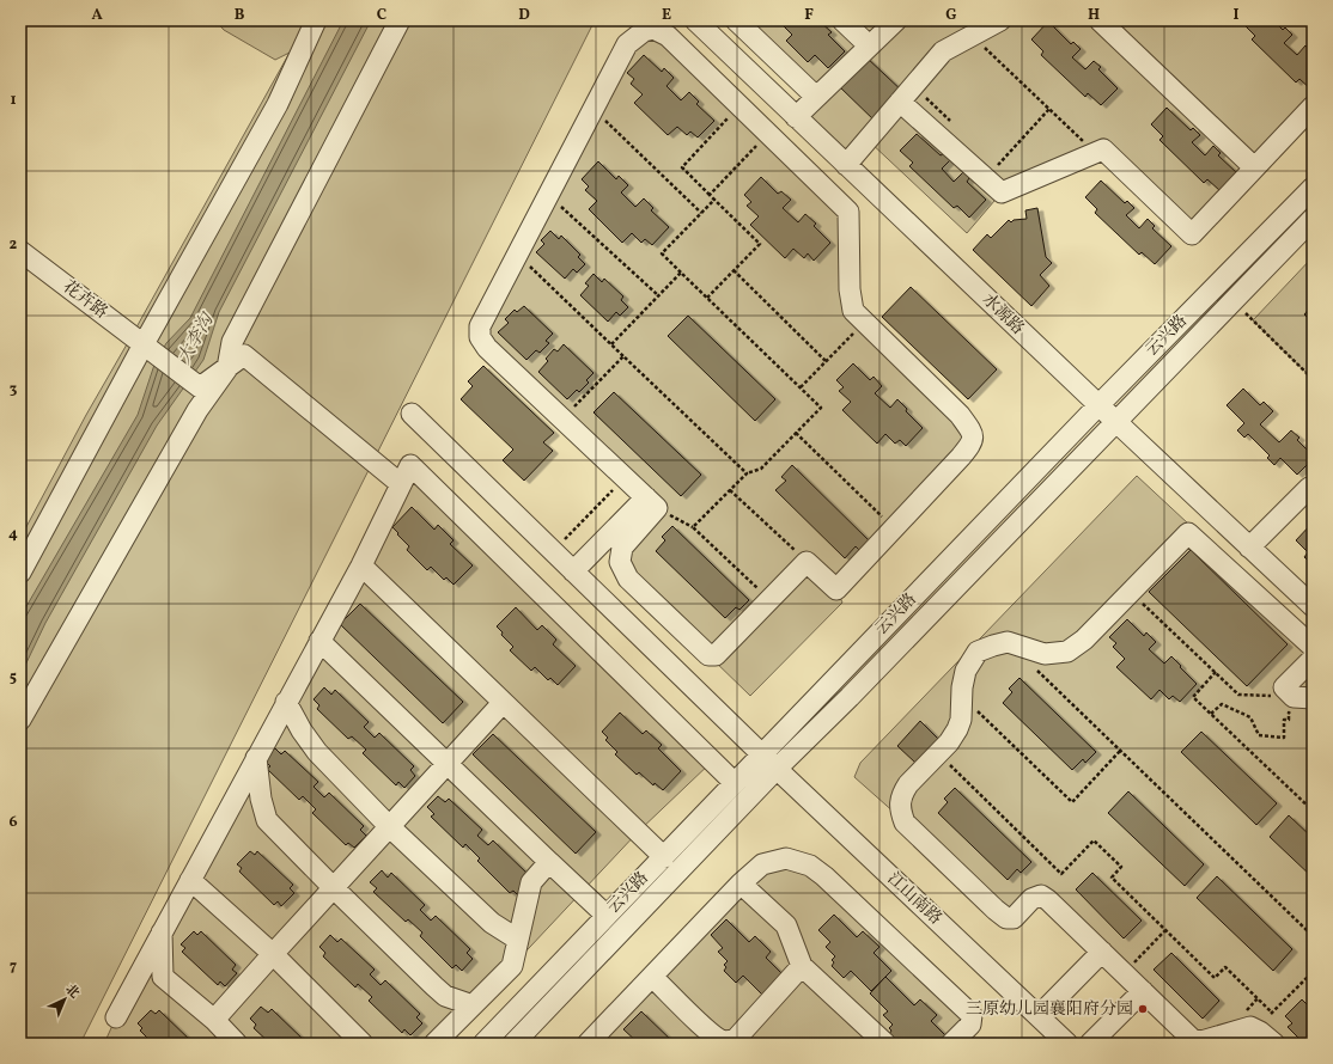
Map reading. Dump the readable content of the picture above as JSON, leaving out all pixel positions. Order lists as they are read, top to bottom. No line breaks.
{"streets":{"street":["花卉路","水源路","云兴路","江山南路"]},"crossings":[["水源路","云兴路"],["云兴路","江山南路"]],"water":["大李沟"],"places":["三原幼儿园襄阳府分园"],"north":"top right","grid":{"columns":["A","B","C","D","E","F","G","H","I"],"rows":["1","2","3","4","5","6","7"]}}
